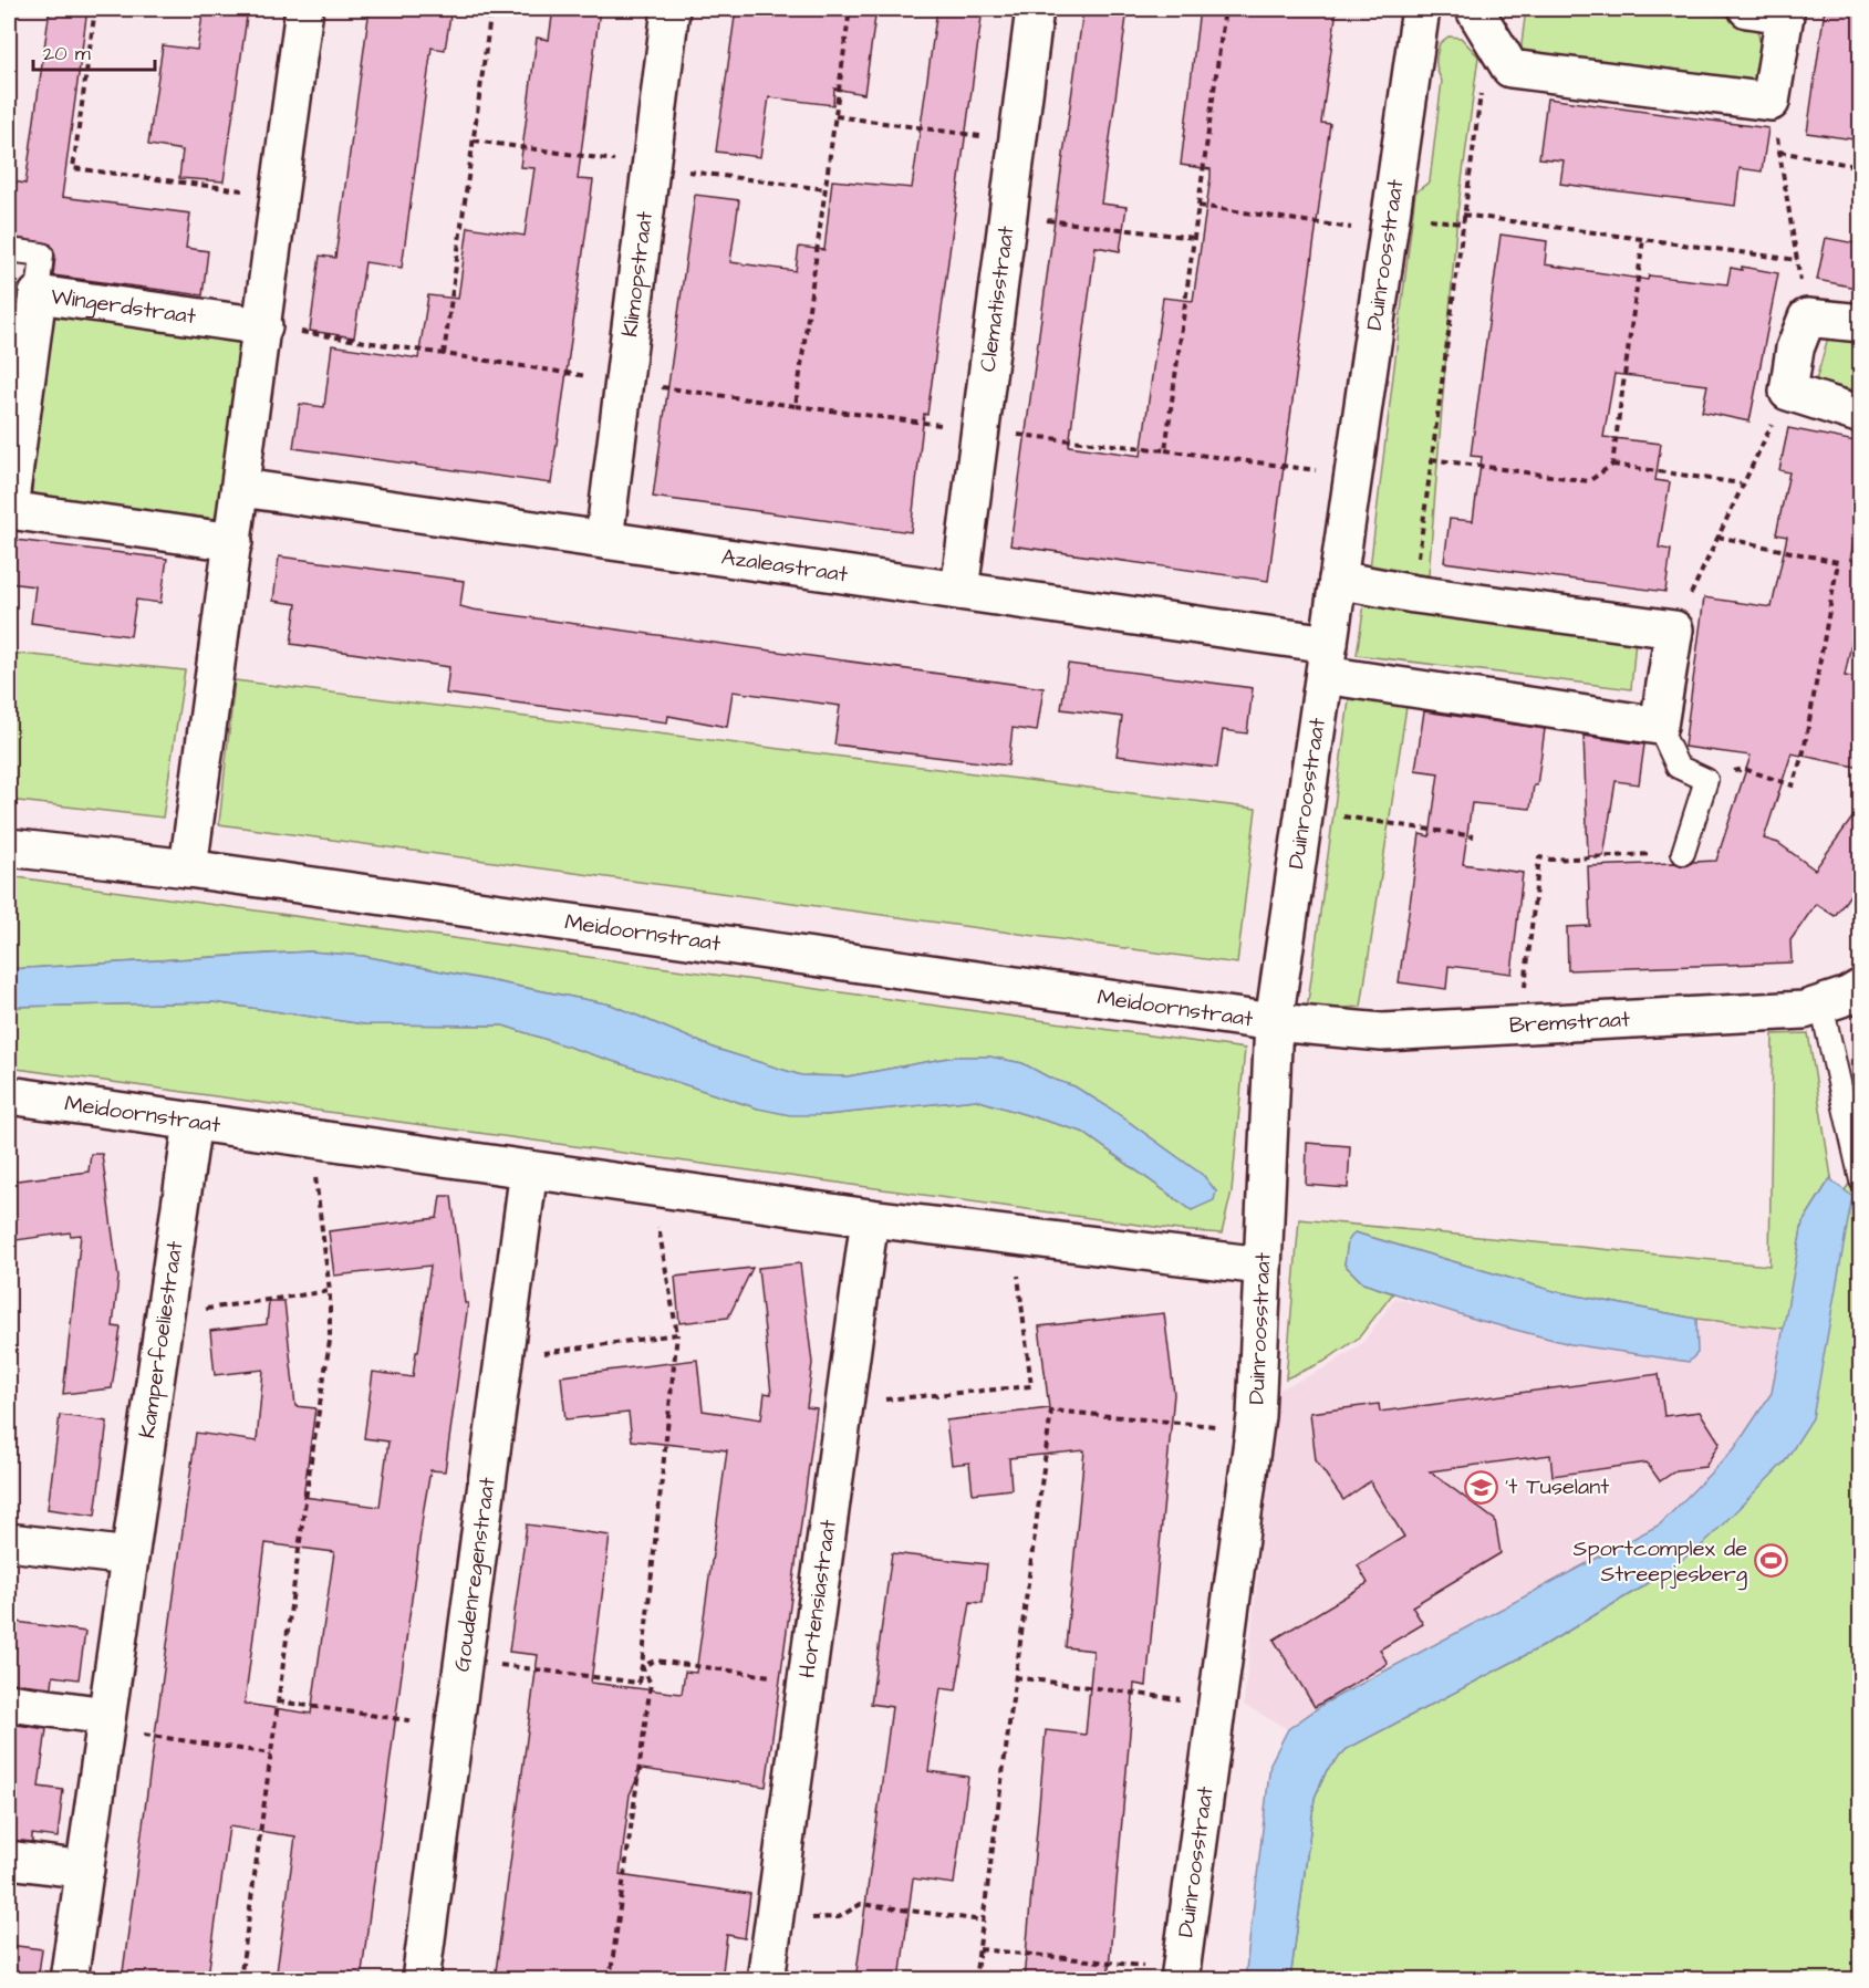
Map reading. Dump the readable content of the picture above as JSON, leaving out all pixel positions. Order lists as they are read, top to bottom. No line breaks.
{"streets":{"street":["Duinroosstraat","Klimopstraat","Clematisstraat","Wingerdstraat","Azaleastraat","Meidoornstraat","Bremstraat","Kamperfoeliestraat","Goudenregenstraat","Hortensiastraat"]},"crossings":[["Duinroosstraat","Azaleastraat"],["Duinroosstraat","Meidoornstraat"],["Duinroosstraat","Bremstraat"],["Klimopstraat","Azaleastraat"],["Clematisstraat","Azaleastraat"],["Meidoornstraat","Bremstraat"],["Meidoornstraat","Kamperfoeliestraat"],["Meidoornstraat","Goudenregenstraat"],["Meidoornstraat","Hortensiastraat"]],"places":{"school or university":["'t Tuselant"],"sports":["Sportcomplex de Streepjesberg"]},"scale_bar":"20 m"}
